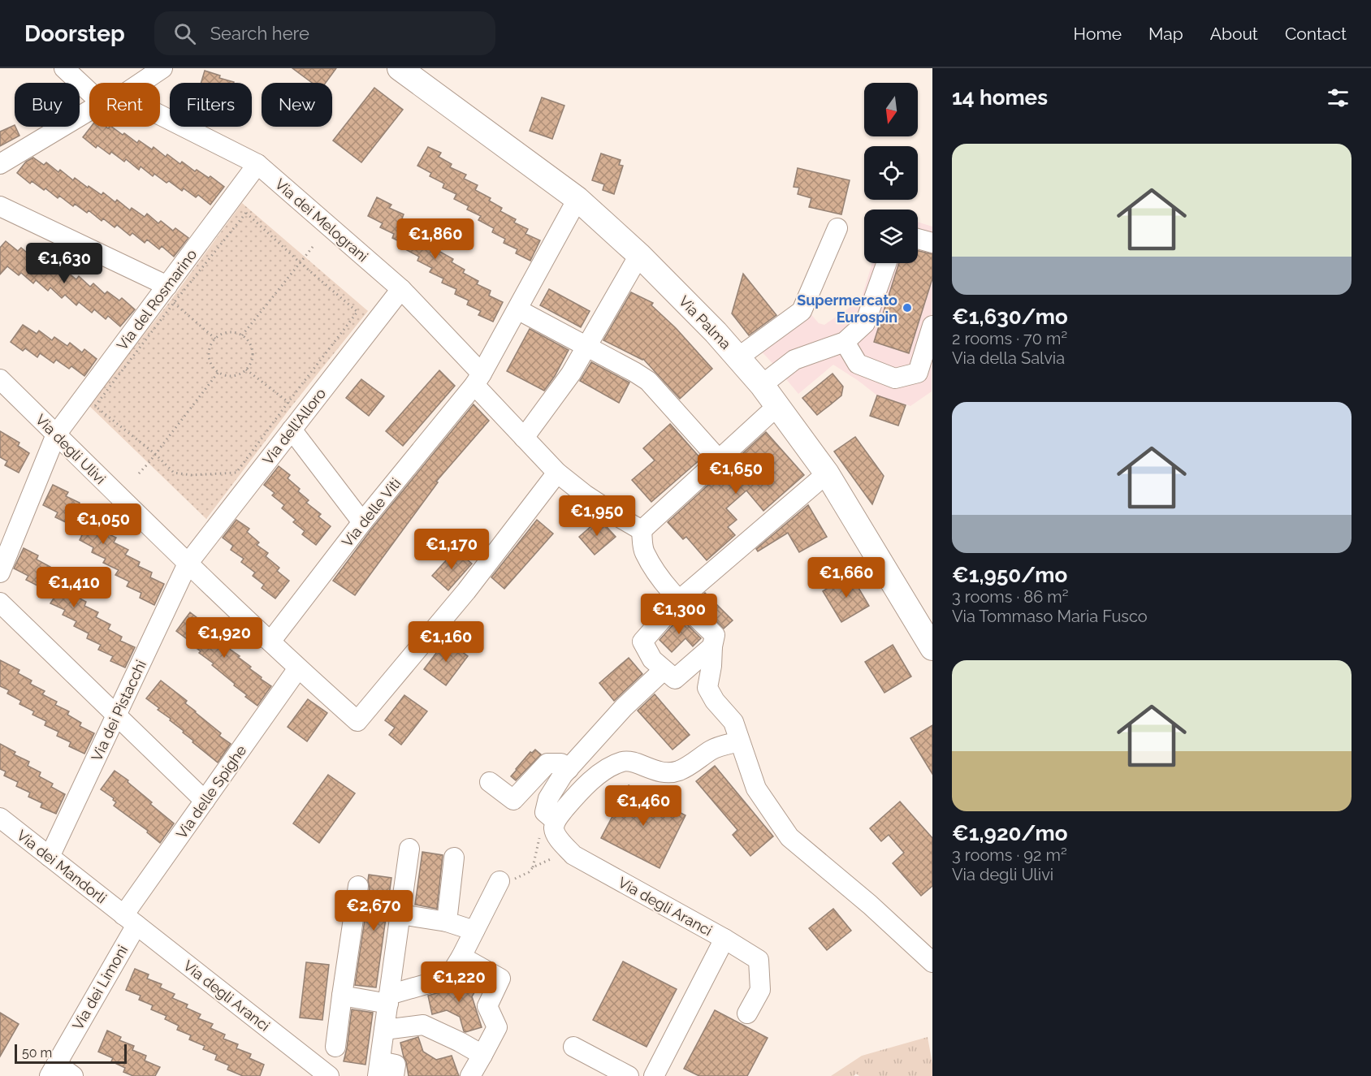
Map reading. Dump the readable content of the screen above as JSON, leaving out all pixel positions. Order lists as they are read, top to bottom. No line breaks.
{"streets":{"main road":["Via Palma"],"street":["Via dei Melograni","Via del Rosmarino","Via dell'Alloro","Via degli Ulivi","Via delle Viti","Via dei Pistacchi","Via delle Spighe","Via dei Mandorli","Via degli Aranci","Via dei Limoni"]},"crossings":[["Via dei Melograni","Via del Rosmarino"],["Via dei Melograni","Via dell'Alloro"],["Via dei Melograni","Via degli Ulivi"],["Via dei Melograni","Via delle Viti"],["Via del Rosmarino","Via degli Ulivi"],["Via Palma","Via delle Viti"],["Via dell'Alloro","Via degli Ulivi"],["Via dell'Alloro","Via dei Pistacchi"],["Via degli Ulivi","Via delle Viti"],["Via degli Ulivi","Via dei Pistacchi"],["Via degli Ulivi","Via delle Spighe"],["Via dei Pistacchi","Via dei Mandorli"],["Via delle Spighe","Via dei Mandorli"],["Via delle Spighe","Via degli Aranci"],["Via delle Spighe","Via dei Limoni"],["Via dei Mandorli","Via degli Aranci"],["Via dei Mandorli","Via dei Limoni"],["Via degli Aranci","Via dei Limoni"]],"places":["Supermercato Eurospin"],"scale_bar":"50 m","north":"bottom","page":{"header":"Doorstep","search":"Search here","nav":["Home","Map","About","Contact"],"heading":"14 homes","chip":["Buy","Rent","Filters","New"],"list":[{"name":"€1,630/mo","note":"2 rooms · 70 m² · Via della Salvia"},{"name":"€1,950/mo","note":"3 rooms · 86 m² · Via Tommaso Maria Fusco"},{"name":"€1,920/mo","note":"3 rooms · 92 m² · Via degli Ulivi"}],"price":["€1,860","€1,630","€1,650","€1,950","€1,050","€1,170","€1,660","€1,410","€1,300","€1,920","€1,160","€1,460","€2,670","€1,220"],"scale":"50 m"}}
